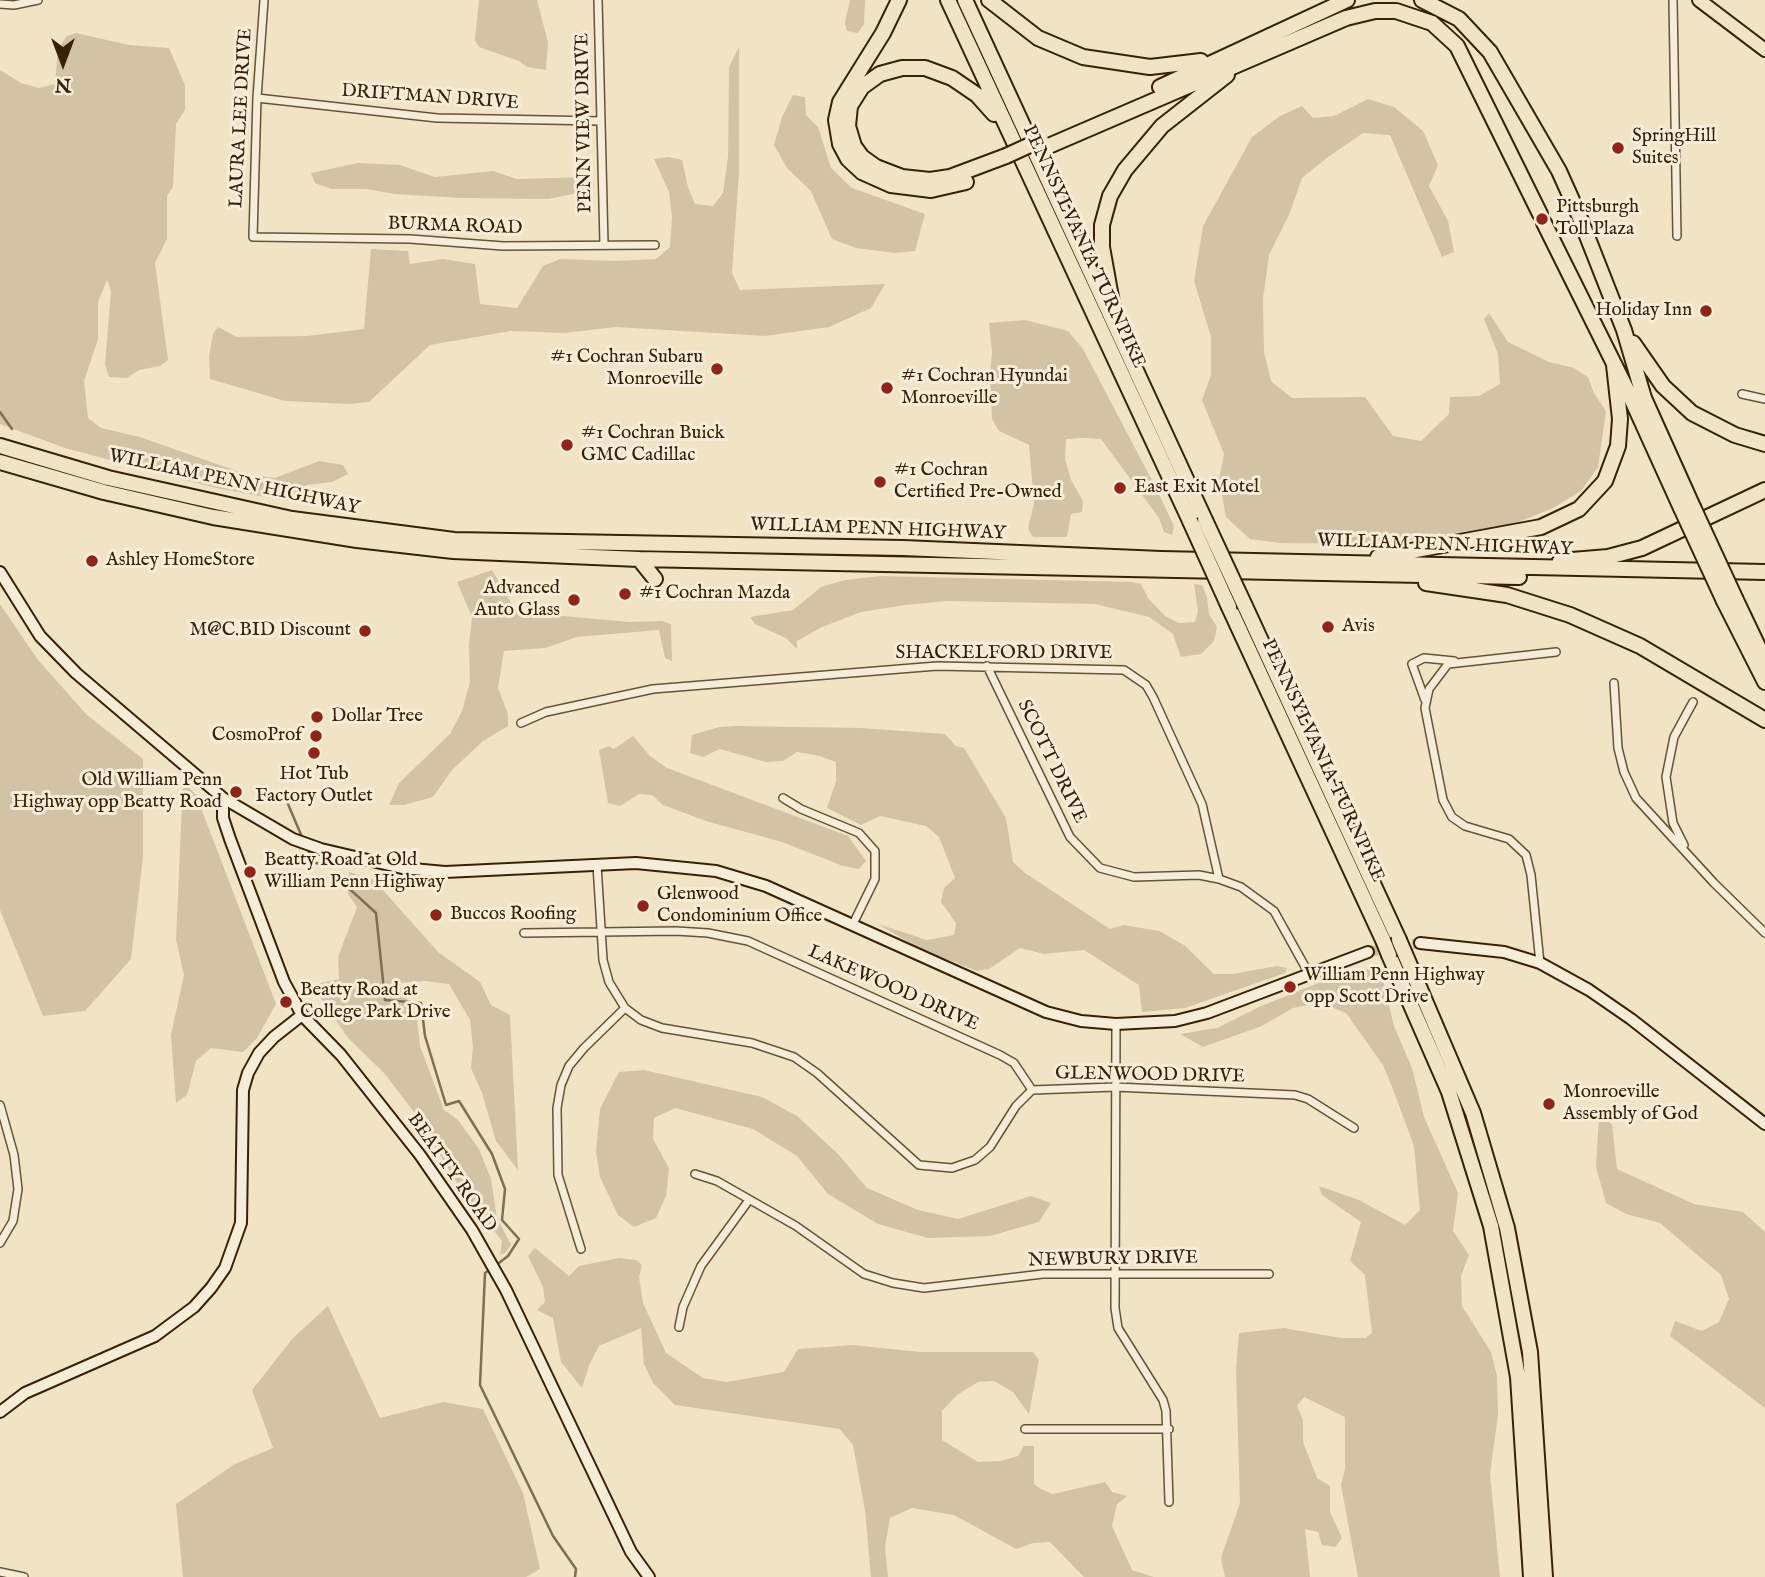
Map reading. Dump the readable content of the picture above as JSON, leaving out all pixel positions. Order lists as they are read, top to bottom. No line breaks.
{"streets":{"highway":["PENNSYLVANIA TURNPIKE","WILLIAM PENN HIGHWAY"],"main road":["BEATTY ROAD"],"street":["DRIFTMAN DRIVE","LAURA LEE DRIVE","PENN VIEW DRIVE","BURMA ROAD","SHACKELFORD DRIVE","SCOTT DRIVE","LAKEWOOD DRIVE","GLENWOOD DRIVE","NEWBURY DRIVE"]},"crossings":[["DRIFTMAN DRIVE","LAURA LEE DRIVE"],["DRIFTMAN DRIVE","PENN VIEW DRIVE"],["LAURA LEE DRIVE","BURMA ROAD"],["PENN VIEW DRIVE","BURMA ROAD"],["SHACKELFORD DRIVE","SCOTT DRIVE"],["LAKEWOOD DRIVE","GLENWOOD DRIVE"]],"places":["SpringHill Suites","Pittsburgh Toll Plaza","Holiday Inn","#1 Cochran Subaru Monroeville","#1 Cochran Hyundai Monroeville","#1 Cochran Buick GMC Cadillac","#1 Cochran Certified Pre-Owned","East Exit Motel","Ashley HomeStore","#1 Cochran Mazda","Advanced Auto Glass","Avis","M@C.BID Discount","Dollar Tree","CosmoProf","Hot Tub Factory Outlet","Old William Penn Highway opp Beatty Road","Beatty Road at Old William Penn Highway","Glenwood Condominium Office","Buccos Roofing","William Penn Highway opp Scott Drive","Beatty Road at College Park Drive","Monroeville Assembly of God"],"north":"bottom"}
